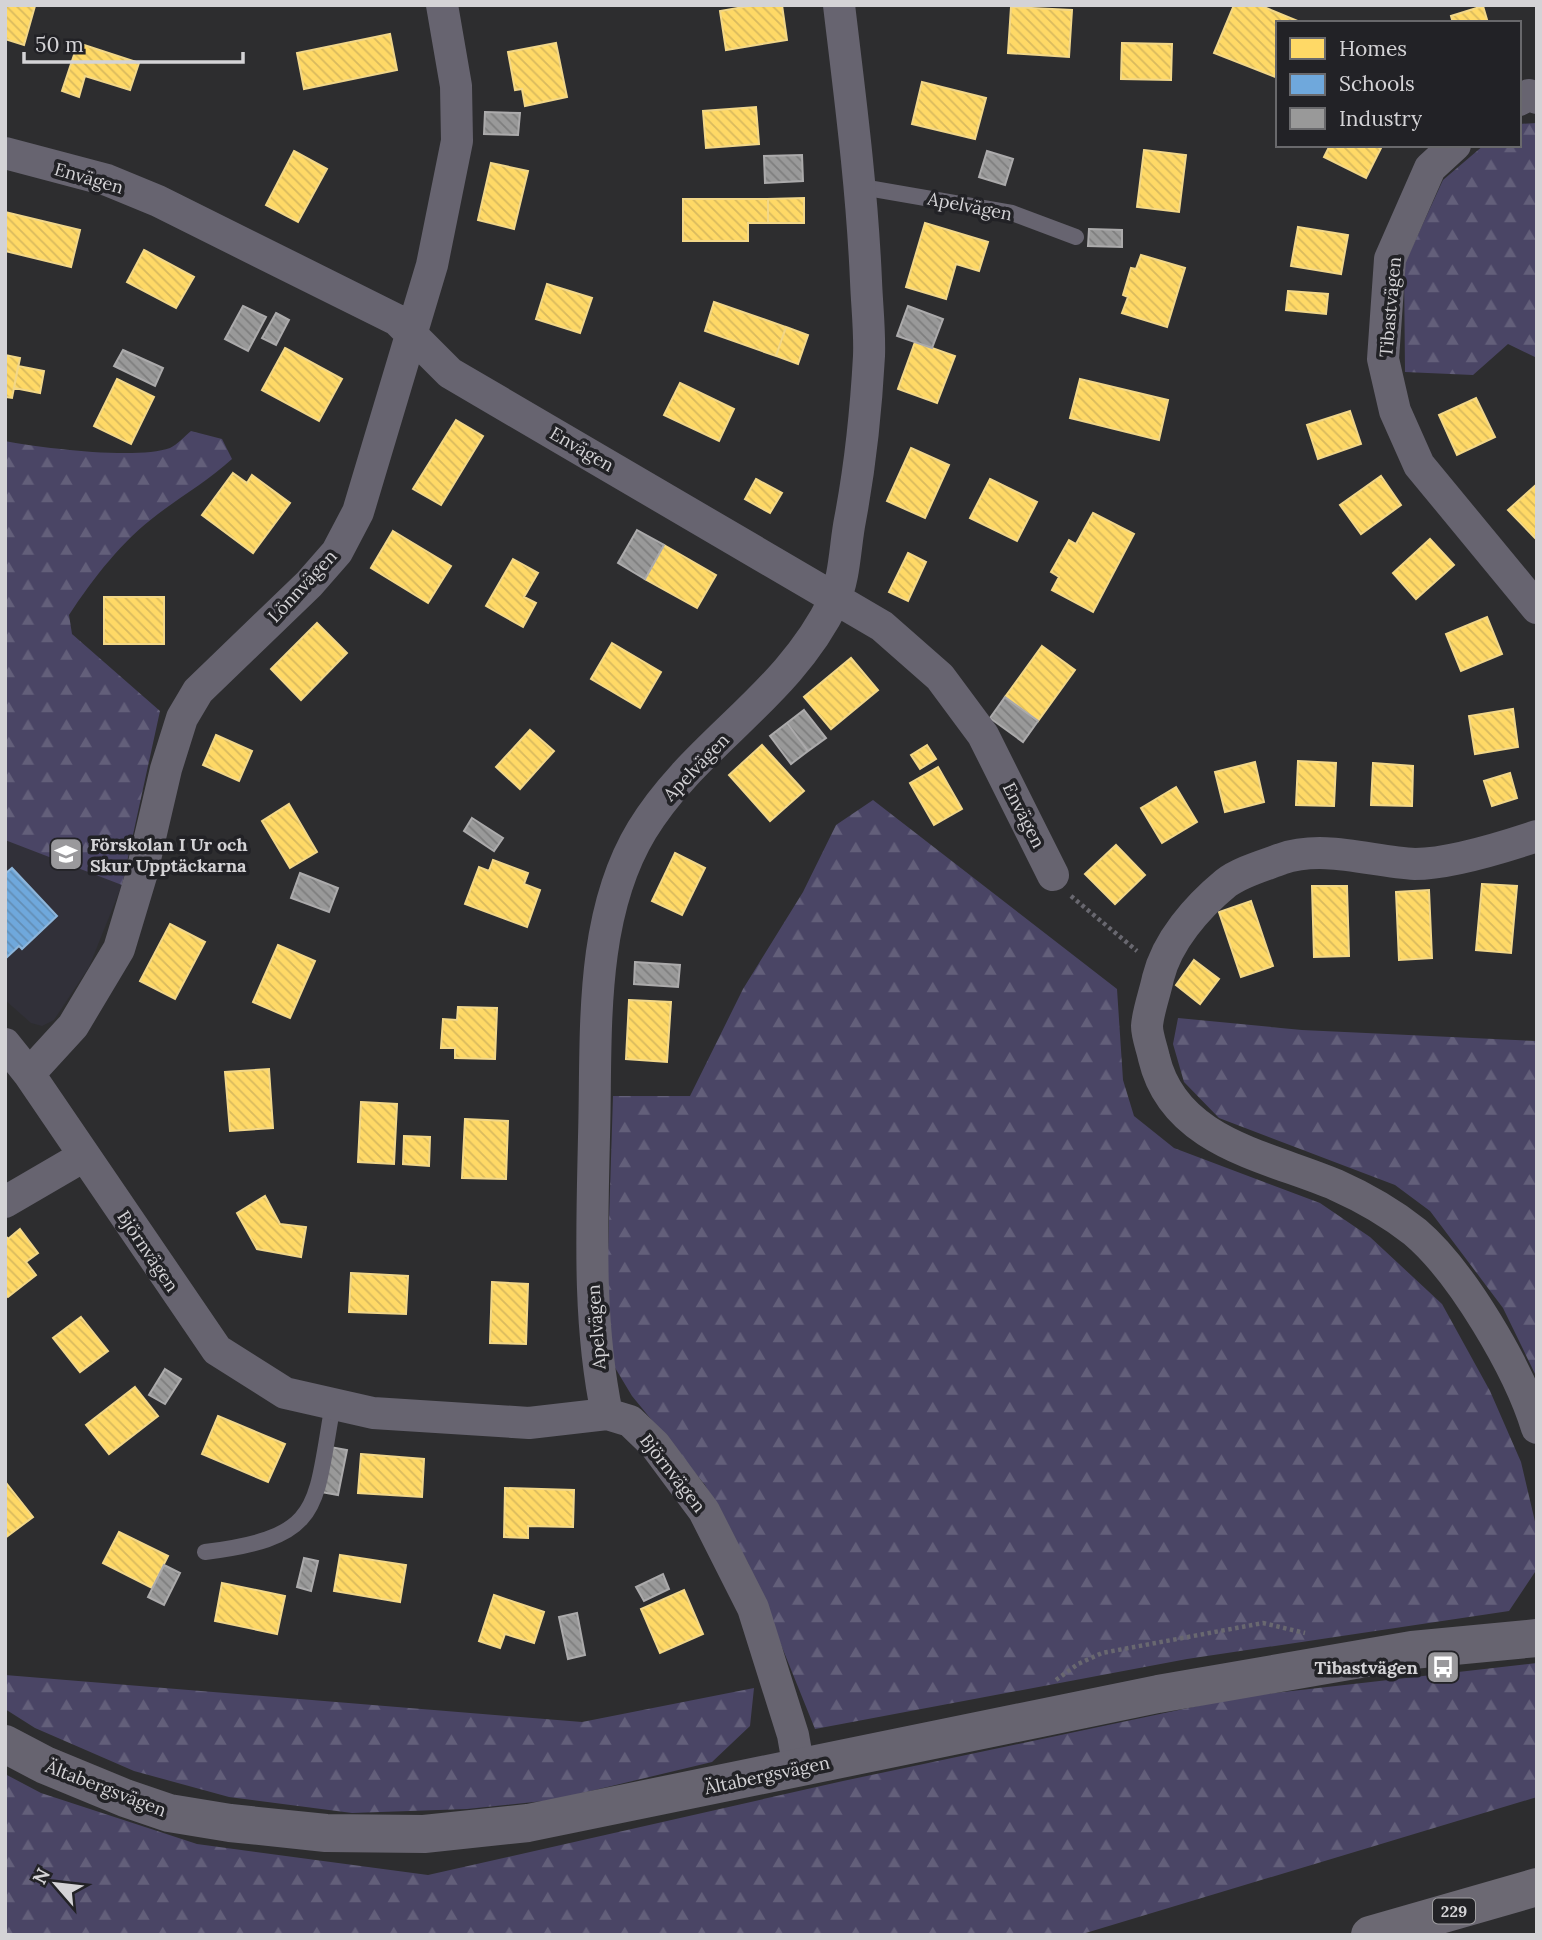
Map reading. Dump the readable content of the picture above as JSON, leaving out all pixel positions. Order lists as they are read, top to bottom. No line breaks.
{"streets":{"highway":["229"],"street":["Envägen","Apelvägen","Tibastvägen","Lönnvägen","Björnvägen","Ältabergsvägen"]},"crossings":[["Envägen","Apelvägen"],["Envägen","Lönnvägen"],["Apelvägen","Björnvägen"],["Lönnvägen","Björnvägen"],["Björnvägen","Ältabergsvägen"]],"places":{"school or university":["Förskolan I Ur och Skur Upptäckarna"],"bus stop":["Tibastvägen"]},"legend":["Homes","Schools","Industry"],"scale_bar":"50 m","north":"top left"}
